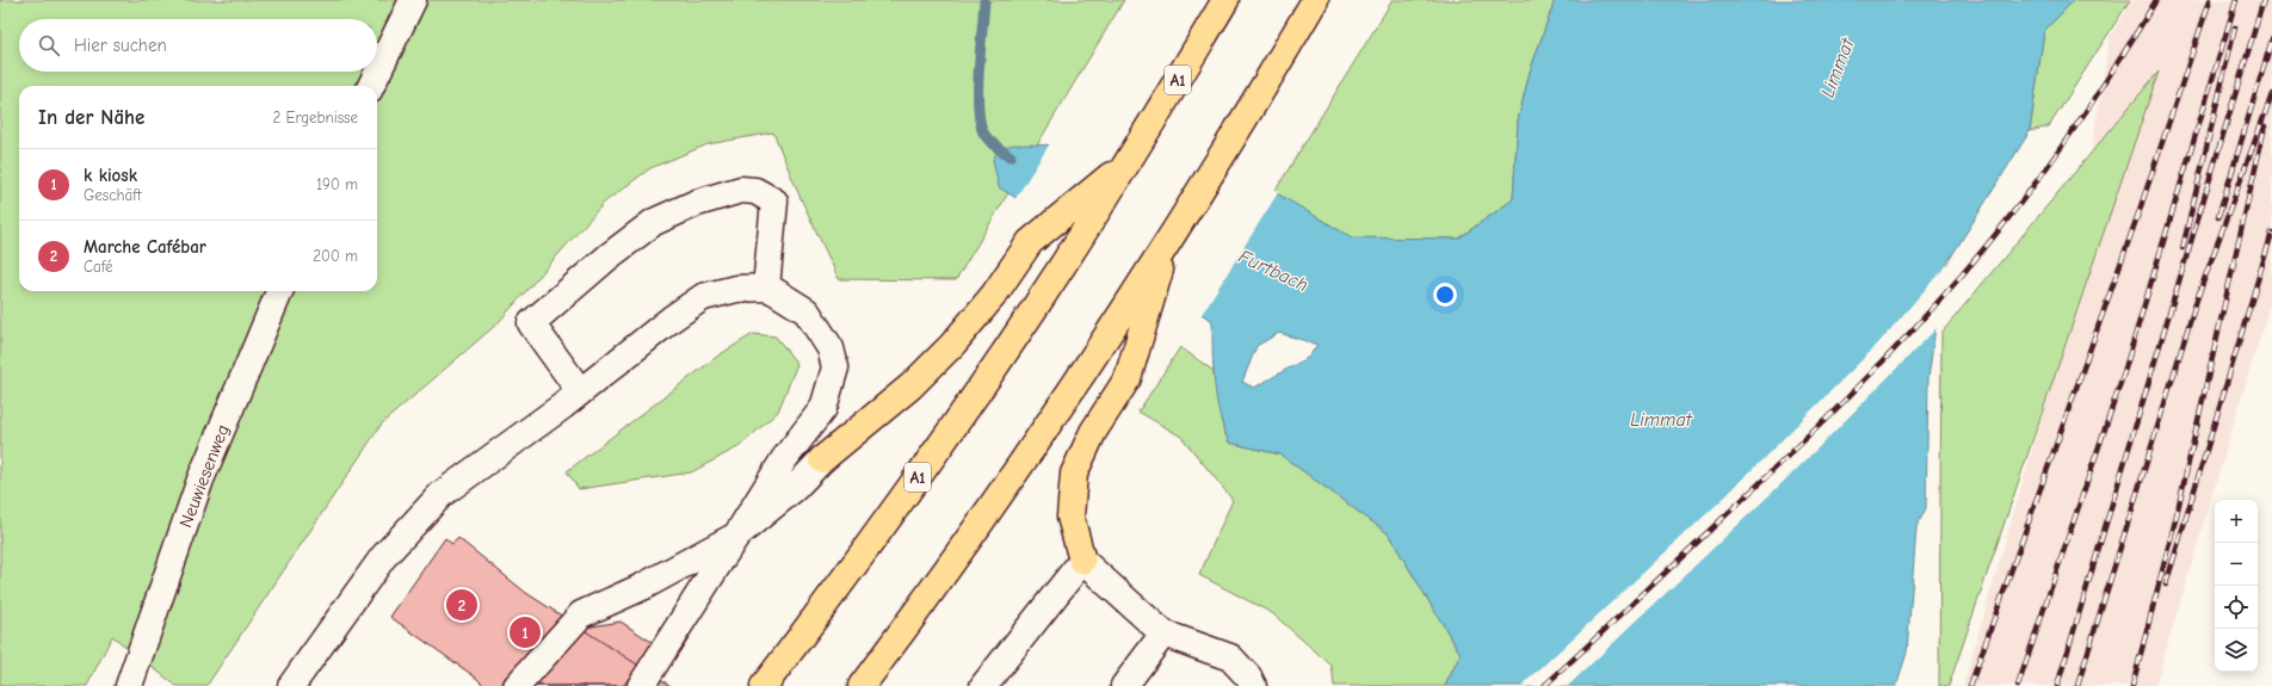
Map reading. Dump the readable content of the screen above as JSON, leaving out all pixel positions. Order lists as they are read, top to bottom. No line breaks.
{"streets":{"highway":["A1"],"lane":["Neuwiesenweg"]},"water":["Limmat","Furtbach"],"page":{"search":"Hier suchen","heading":["In der Nähe","2 Ergebnisse"],"list":[{"mark":"1","name":"k kiosk","note":"Geschäft","value":"190 m"},{"mark":"2","name":"Marche Cafébar","note":"Café","value":"200 m"}],"map_buttons":["+","−"],"pins":["2","1"]}}
